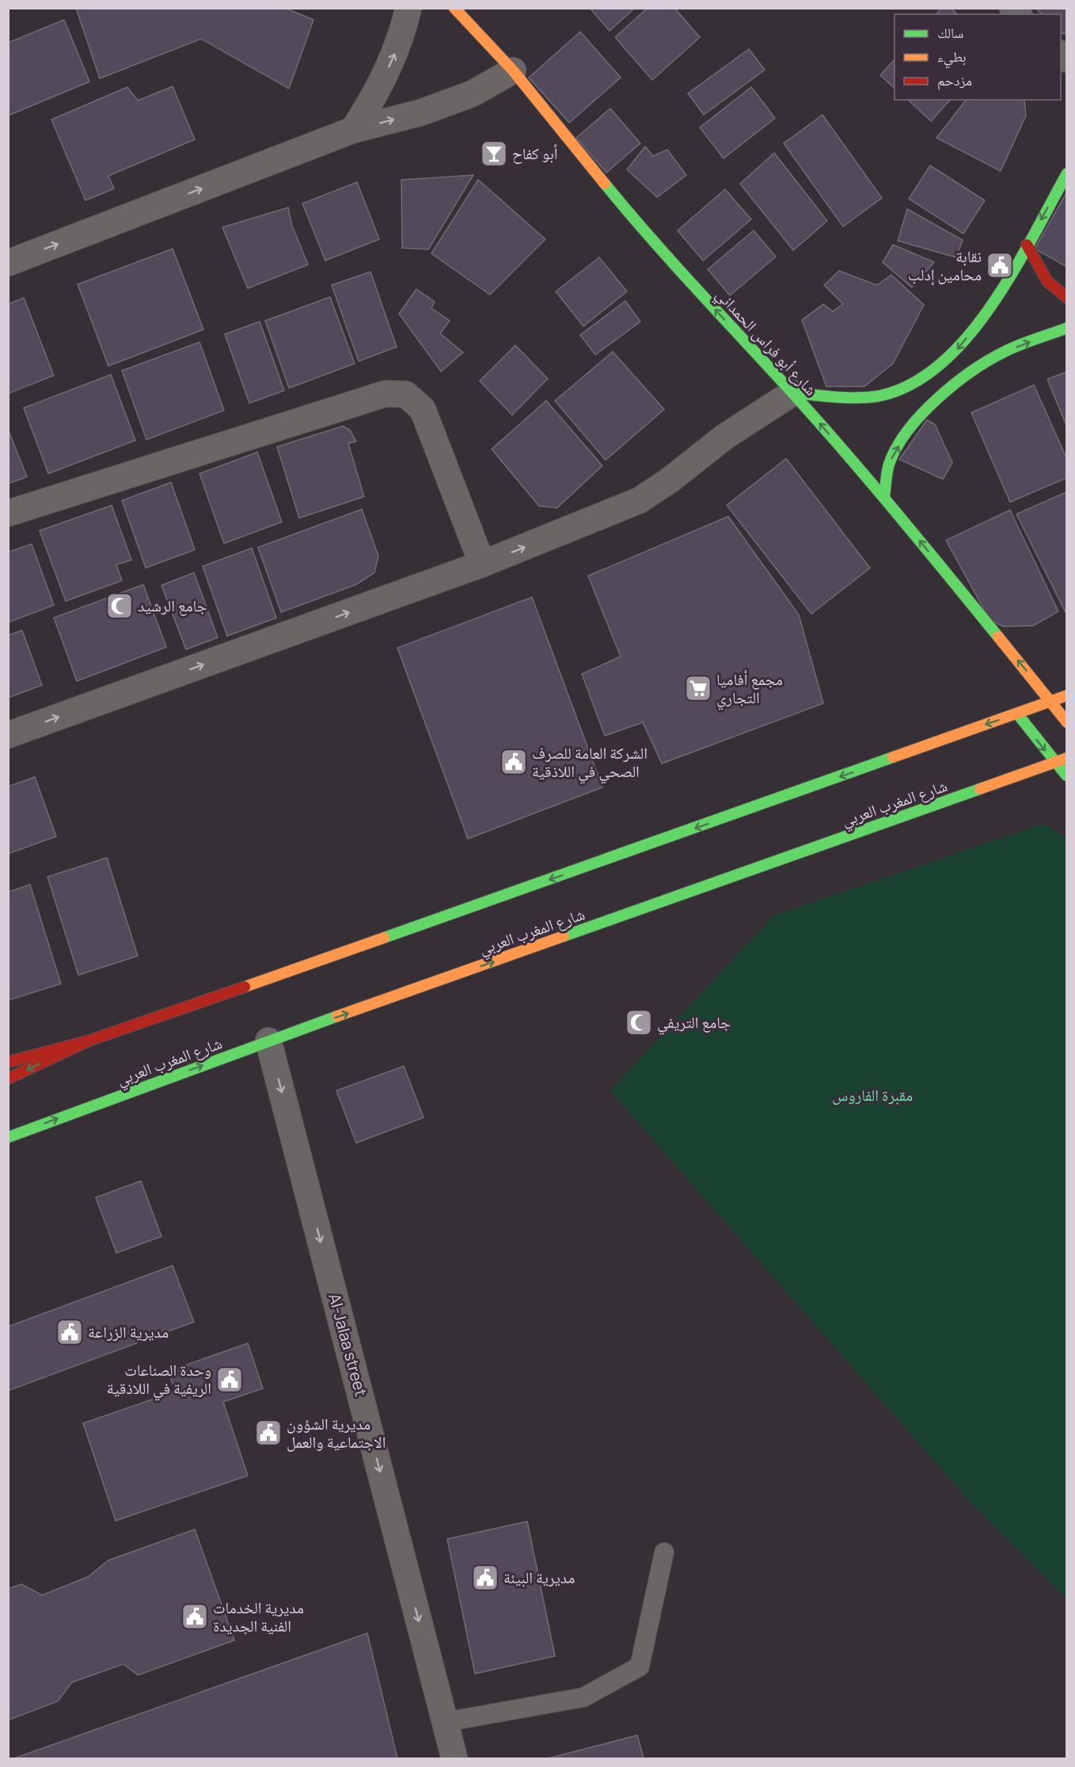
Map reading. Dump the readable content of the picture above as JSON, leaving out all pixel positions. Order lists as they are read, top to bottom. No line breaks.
{"streets":{"main road":["شارع أبو فراس الحمداني","شارع المغرب العربي"],"street":["Al-Jalaa street"]},"crossings":[["شارع المغرب العربي","Al-Jalaa street"]],"one_way":["شارع أبو فراس الحمداني","Al-Jalaa street"],"parks":["مقبرة الفاروس"],"places":{"bar":["أبو كفاح"],"public building":["نقابة محامين إدلب","الشركة العامة للصرف الصحي في اللاذقية","مديرية الزراعة","وحدة الصناعات الريفية في اللاذقية","مديرية الشؤون الاجتماعية والعمل","مديرية البيئة","مديرية الخدمات الفنية الجديدة"],"mosque":["جامع الرشيد","جامع التريفي"],"supermarket":["مجمع أفاميا التجاري"]},"legend":["سالك","بطيء","مزدحم"]}
